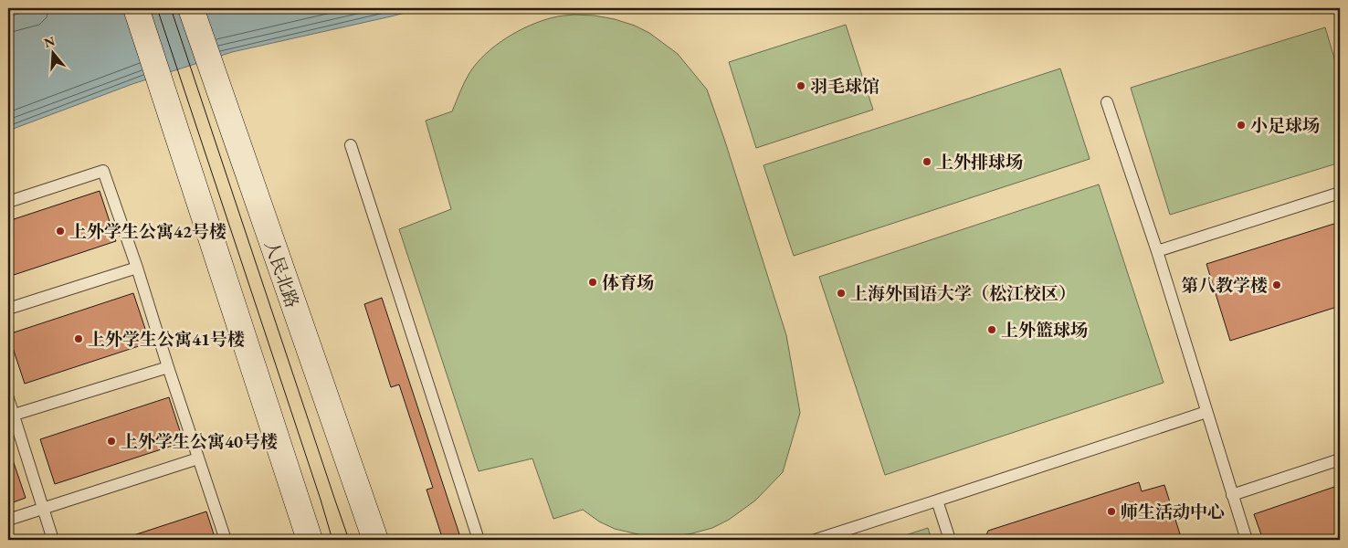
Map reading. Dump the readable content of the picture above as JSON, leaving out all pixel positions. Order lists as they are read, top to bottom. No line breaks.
{"streets":{"main road":["人民北路"]},"places":["羽毛球馆","小足球场","上外排球场","上外学生公寓42号楼","体育场","第八教学楼","上海外国语大学（松江校区）","上外篮球场","上外学生公寓41号楼","上外学生公寓40号楼","师生活动中心"],"north":"top"}
